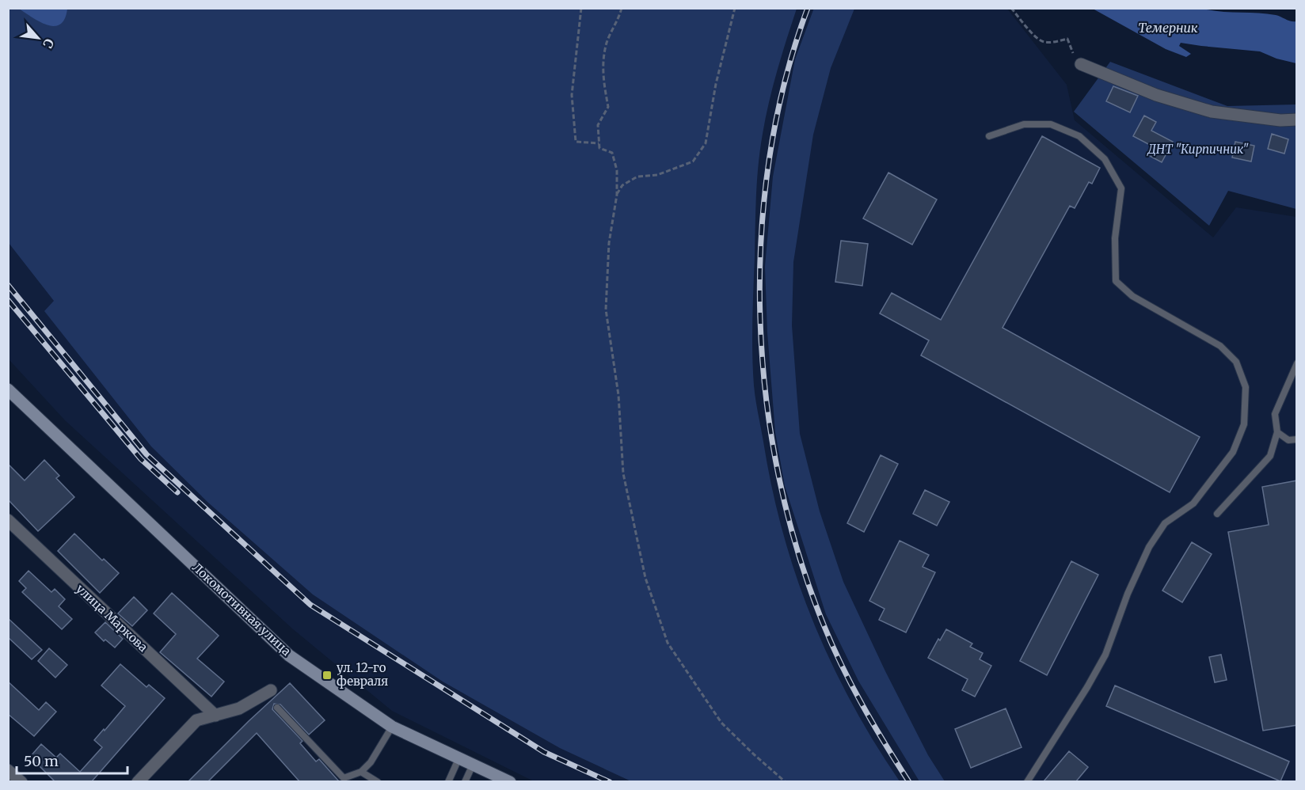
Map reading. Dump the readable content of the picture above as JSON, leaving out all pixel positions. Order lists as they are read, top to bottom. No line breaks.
{"streets":{"street":["Локомотивная улица","улица Маркова"]},"water":["Темерник"],"parks":["ДНТ \"Кирпичник\""],"places":{"transit":["ул. 12-го февраля"]},"scale_bar":"50 m","north":"bottom right"}
